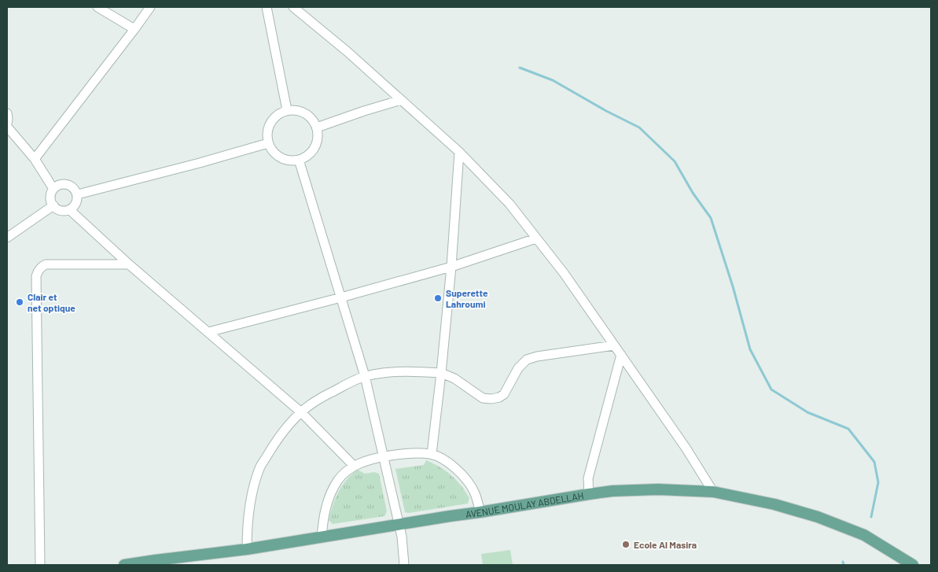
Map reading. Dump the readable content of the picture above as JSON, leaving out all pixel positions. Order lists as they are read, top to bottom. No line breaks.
{"streets":{"main road":["AVENUE MOULAY ABDELLAH"]},"places":["Superette Lahroumi","Clair et net optique","Ecole Al Masira"]}
